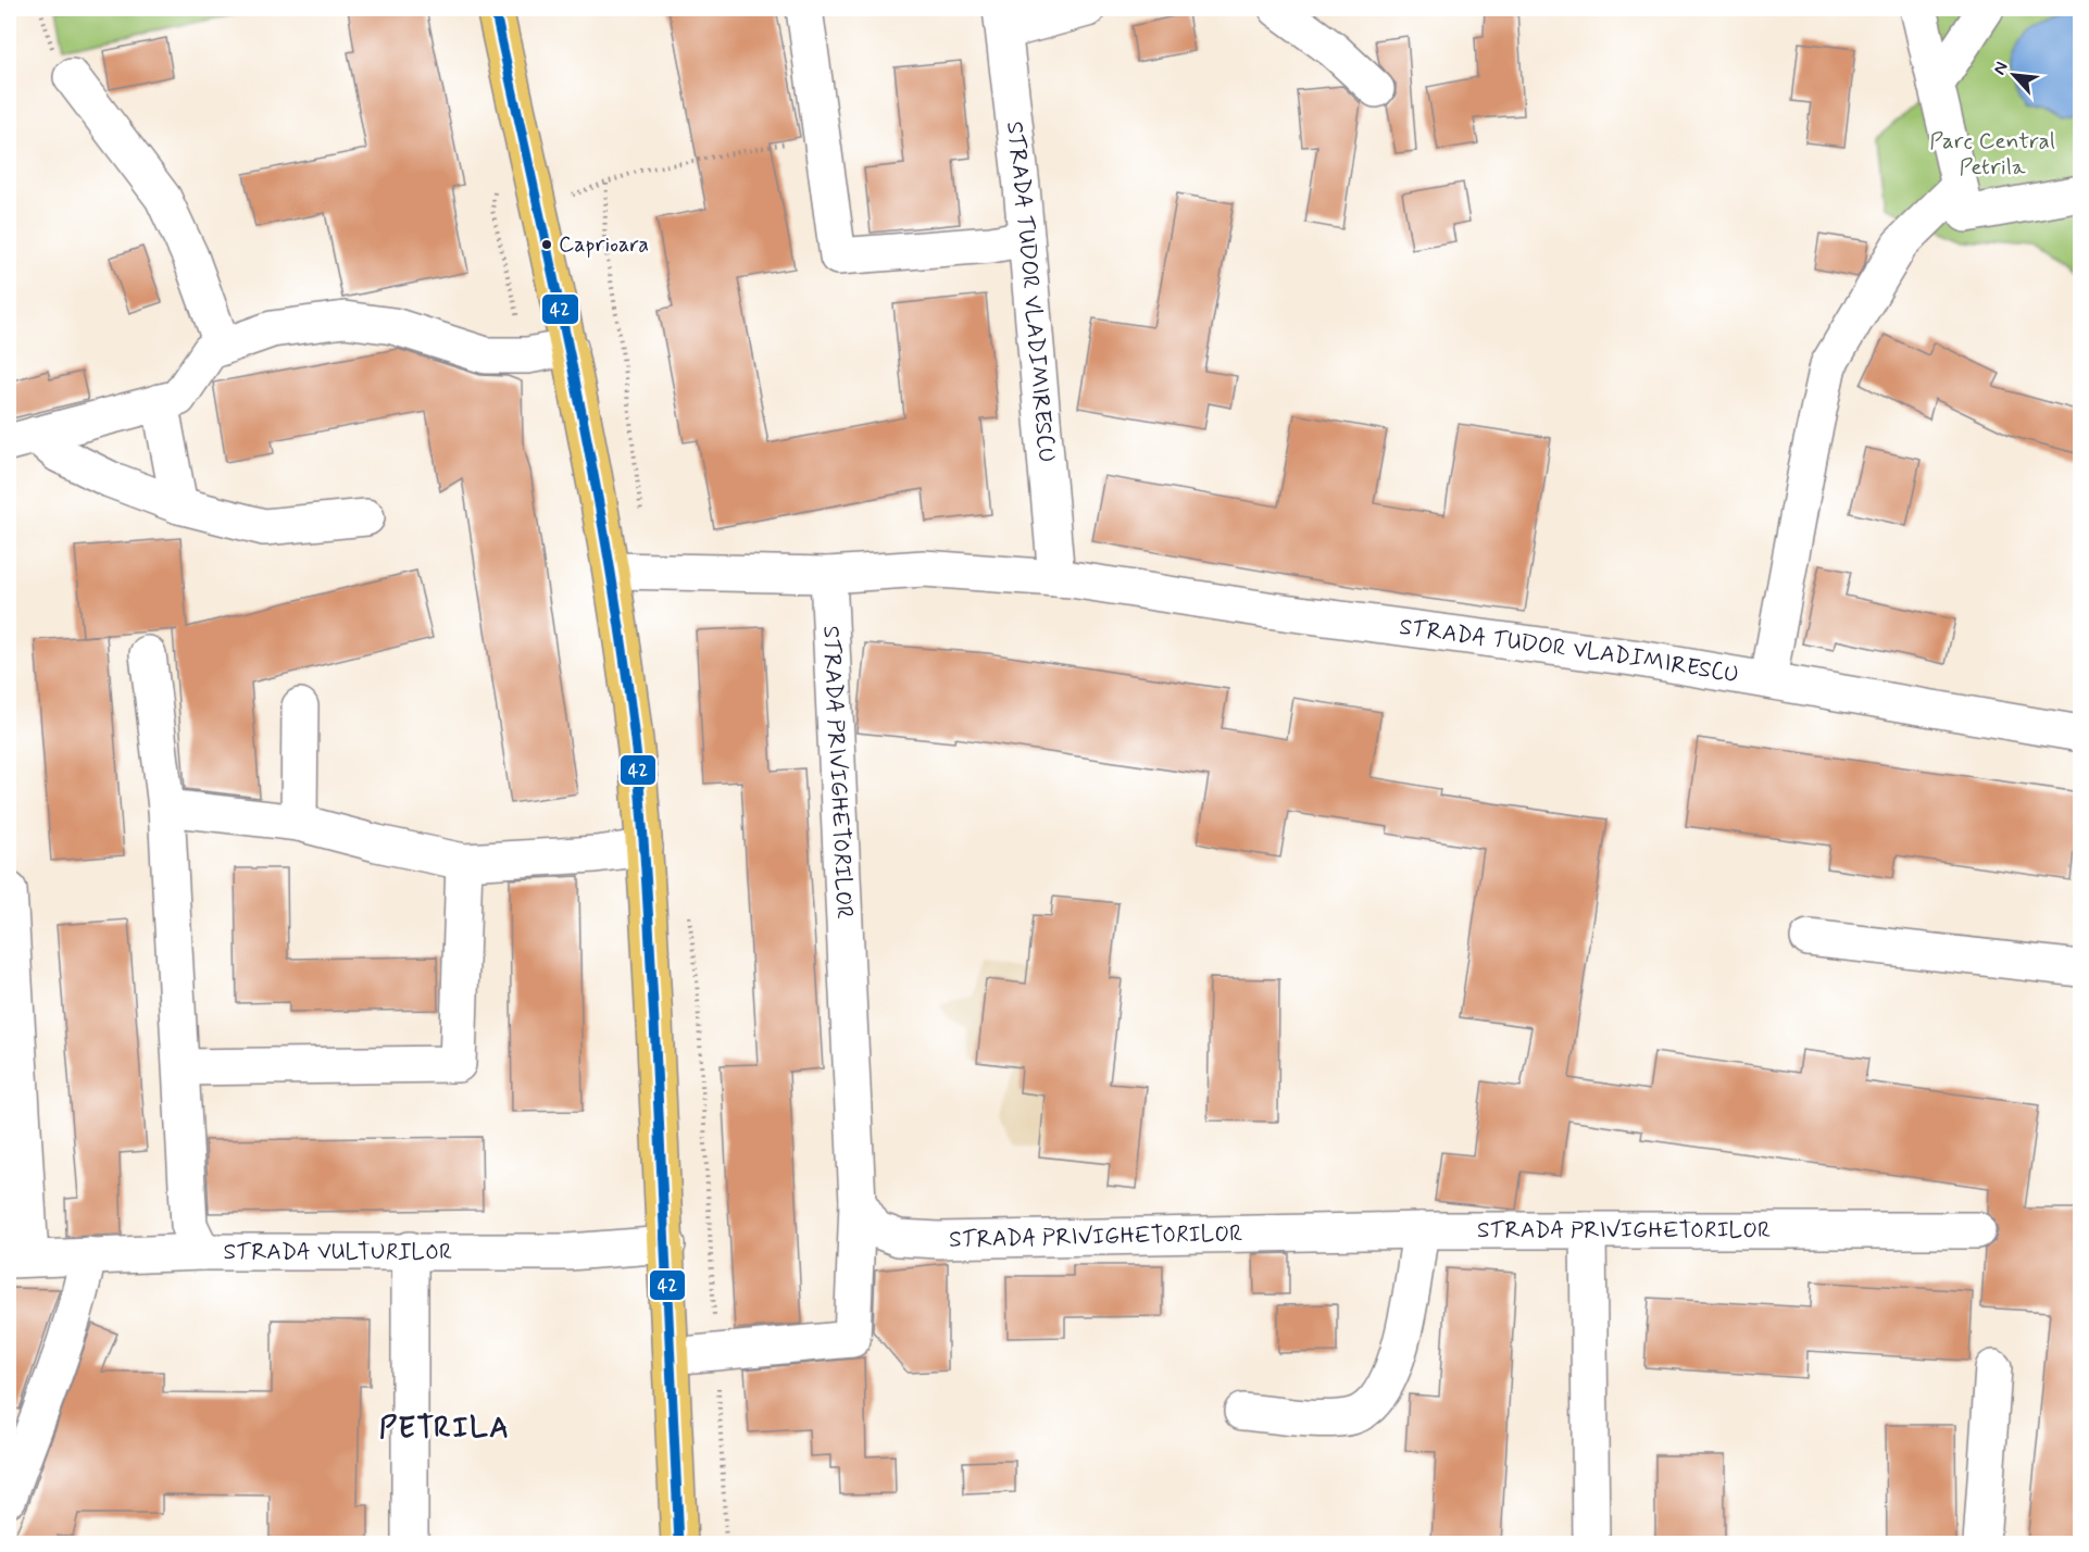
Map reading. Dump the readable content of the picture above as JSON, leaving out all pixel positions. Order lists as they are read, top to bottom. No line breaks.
{"streets":{"street":["STRADA TUDOR VLADIMIRESCU","STRADA PRIVIGHETORILOR","STRADA VULTURILOR"]},"crossings":[["STRADA TUDOR VLADIMIRESCU","STRADA PRIVIGHETORILOR"]],"districts":["PETRILA"],"parks":["Parc Central Petrila"],"places":["Caprioara"],"lines":["transit line 42"],"north":"top left"}
